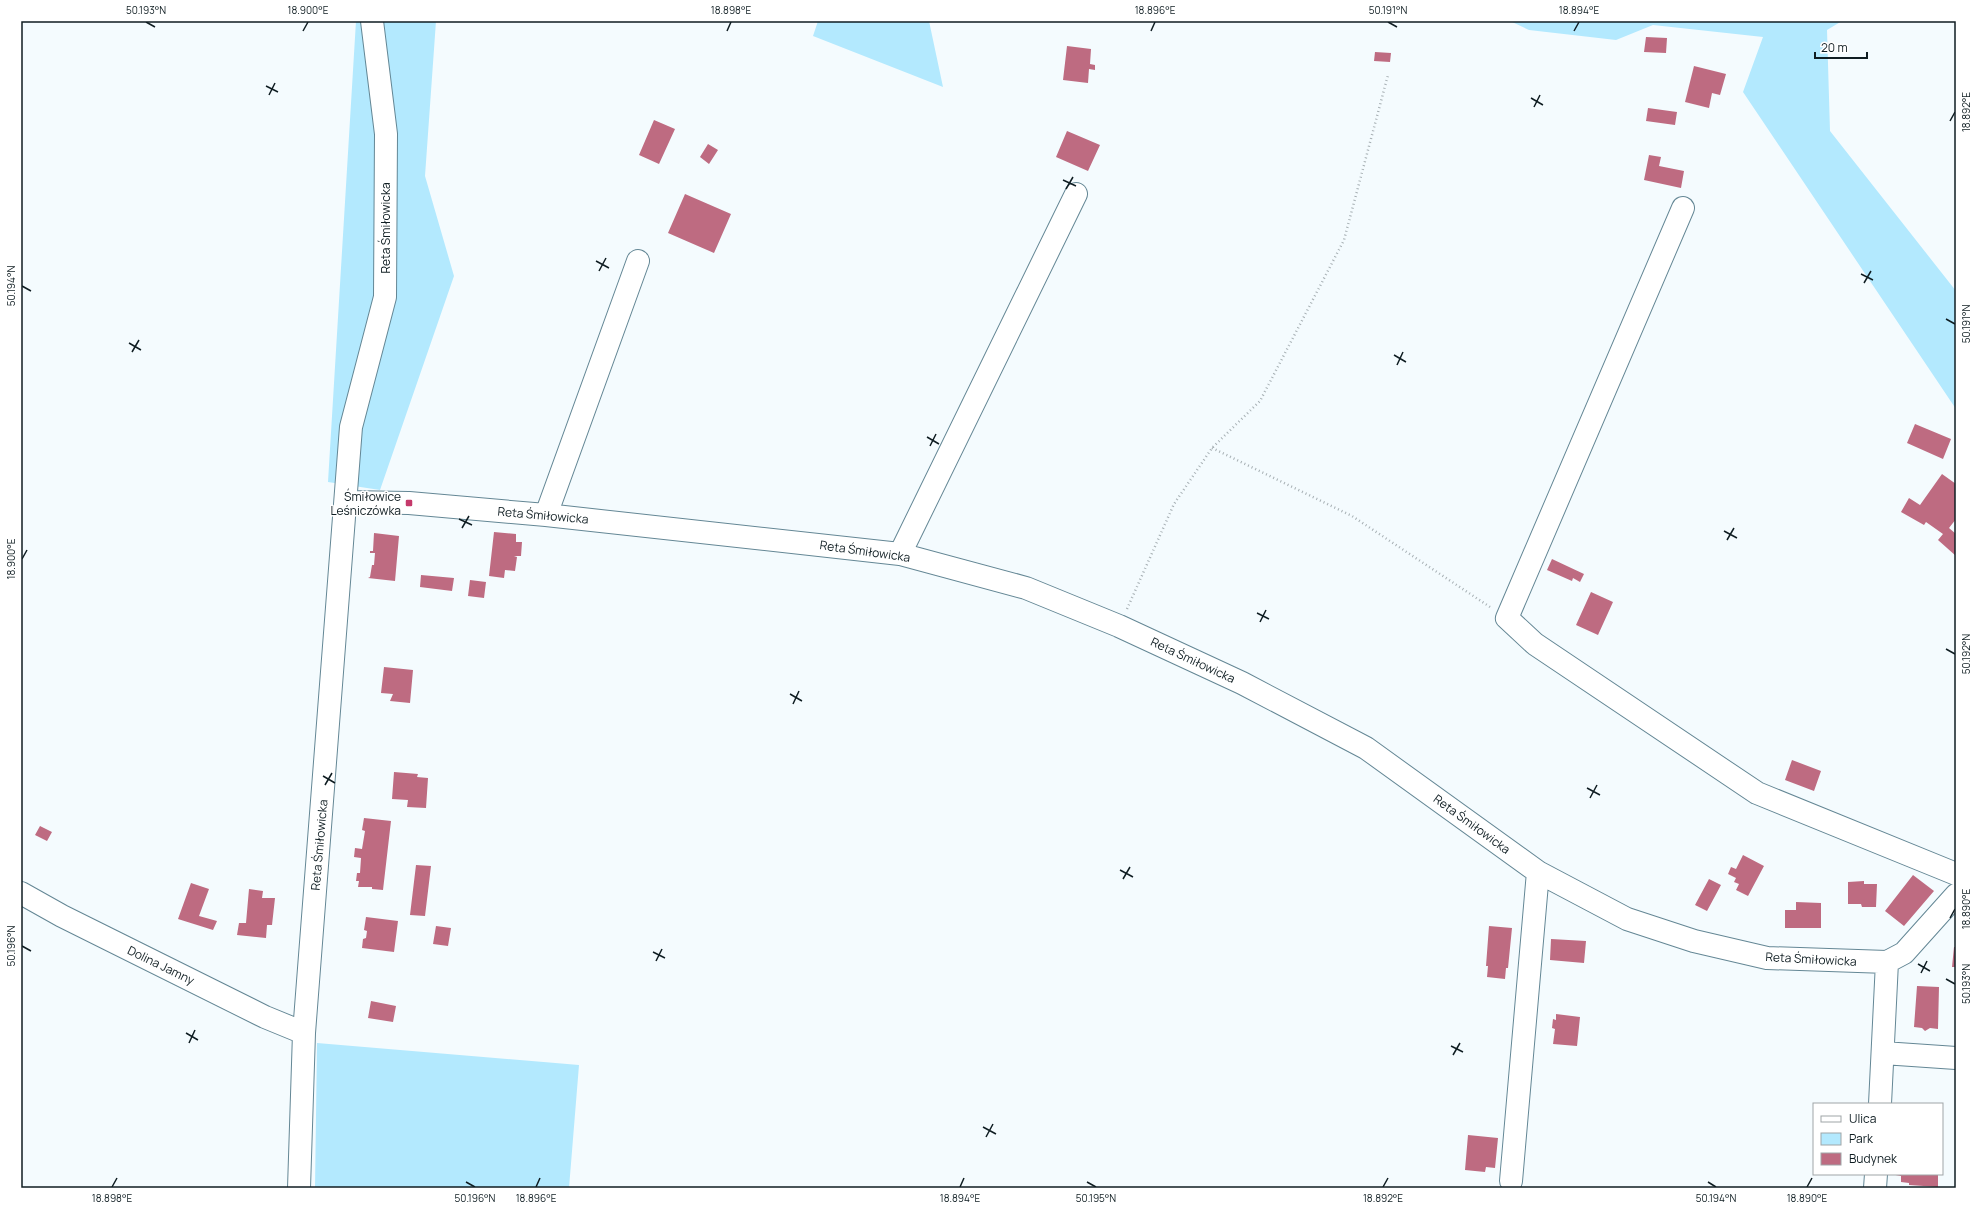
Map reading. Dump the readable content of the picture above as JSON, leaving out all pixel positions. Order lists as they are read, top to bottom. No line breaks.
{"streets":{"street":["Reta Śmiłowicka","Dolina Jamny"]},"crossings":[["Reta Śmiłowicka","Dolina Jamny"]],"places":{"transit":["Śmiłowice Leśniczówka"]},"legend":["Ulica","Park","Budynek"],"scale_bar":"20 m","coordinates":["50.193°N","18.900°E","18.898°E","18.896°E","50.191°N","18.894°E","18.892°E","50.194°N","50.192°N","18.890°E","50.196°N","50.195°N"]}
